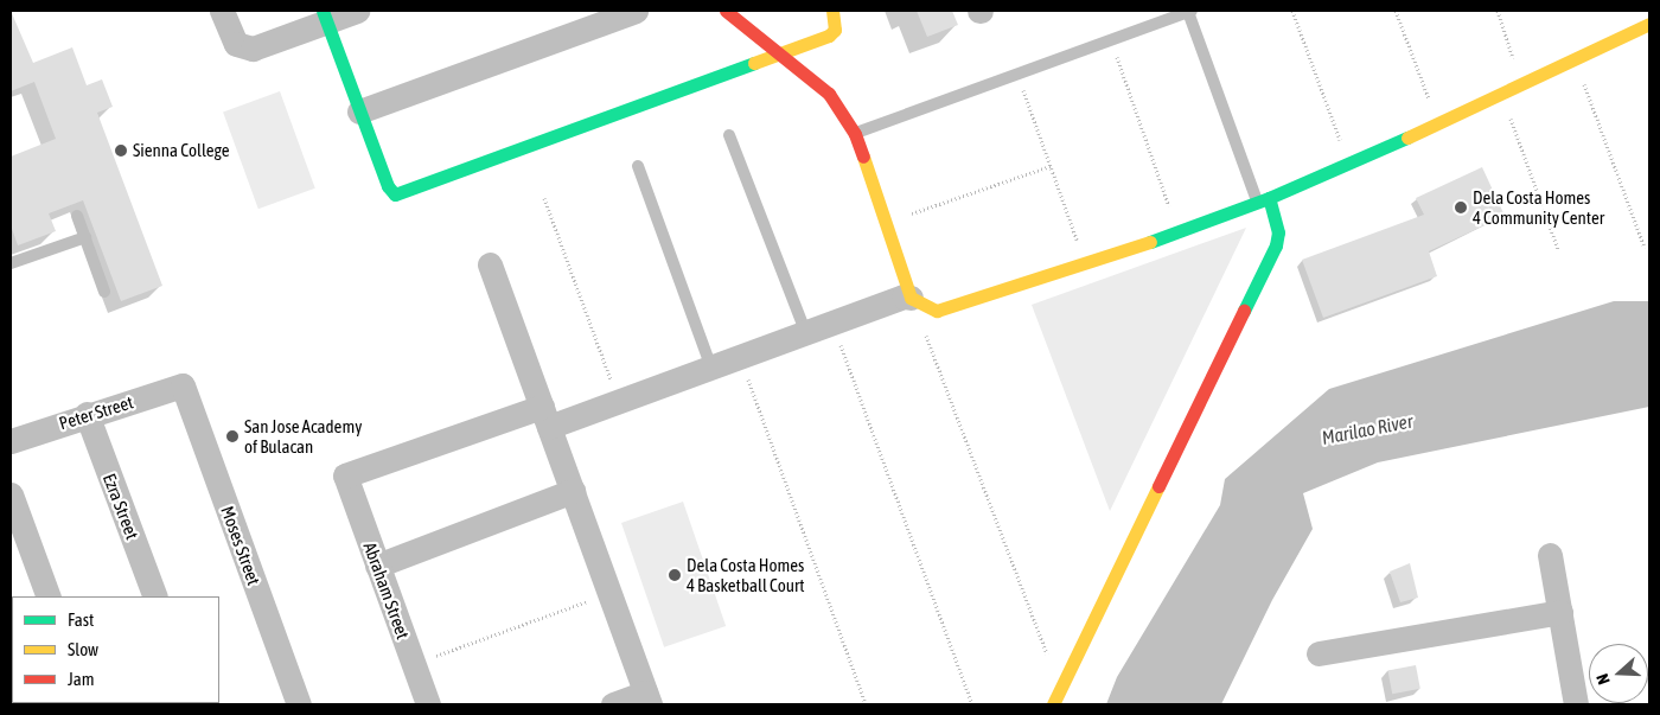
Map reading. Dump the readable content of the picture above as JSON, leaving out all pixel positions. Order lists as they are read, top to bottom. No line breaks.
{"streets":{"street":["Peter Street","Ezra Street","Moses Street","Abraham Street"]},"crossings":[["Peter Street","Ezra Street"],["Peter Street","Moses Street"]],"water":["Marilao River"],"places":["Sienna College","Dela Costa Homes 4 Community Center","San Jose Academy of Bulacan","Dela Costa Homes 4 Basketball Court"],"legend":["Fast","Slow","Jam"],"north":"left"}
